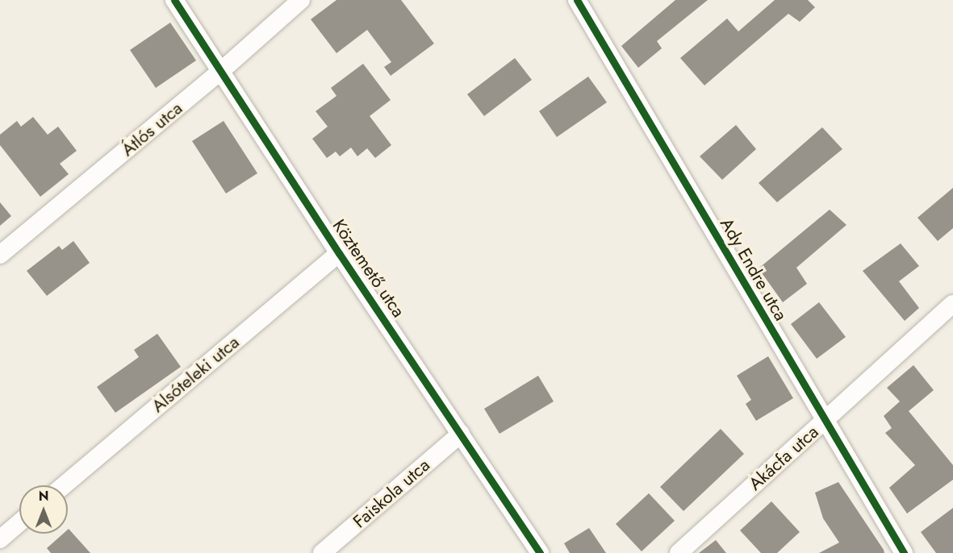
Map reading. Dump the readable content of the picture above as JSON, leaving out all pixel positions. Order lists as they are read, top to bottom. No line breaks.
{"streets":{"street":["Átlós utca","Köztemető utca","Ady Endre utca","Alsóteleki utca","Akácfa utca","Faiskola utca"]},"crossings":[["Átlós utca","Köztemető utca"],["Köztemető utca","Alsóteleki utca"],["Köztemető utca","Faiskola utca"],["Ady Endre utca","Akácfa utca"]],"north":"top"}
